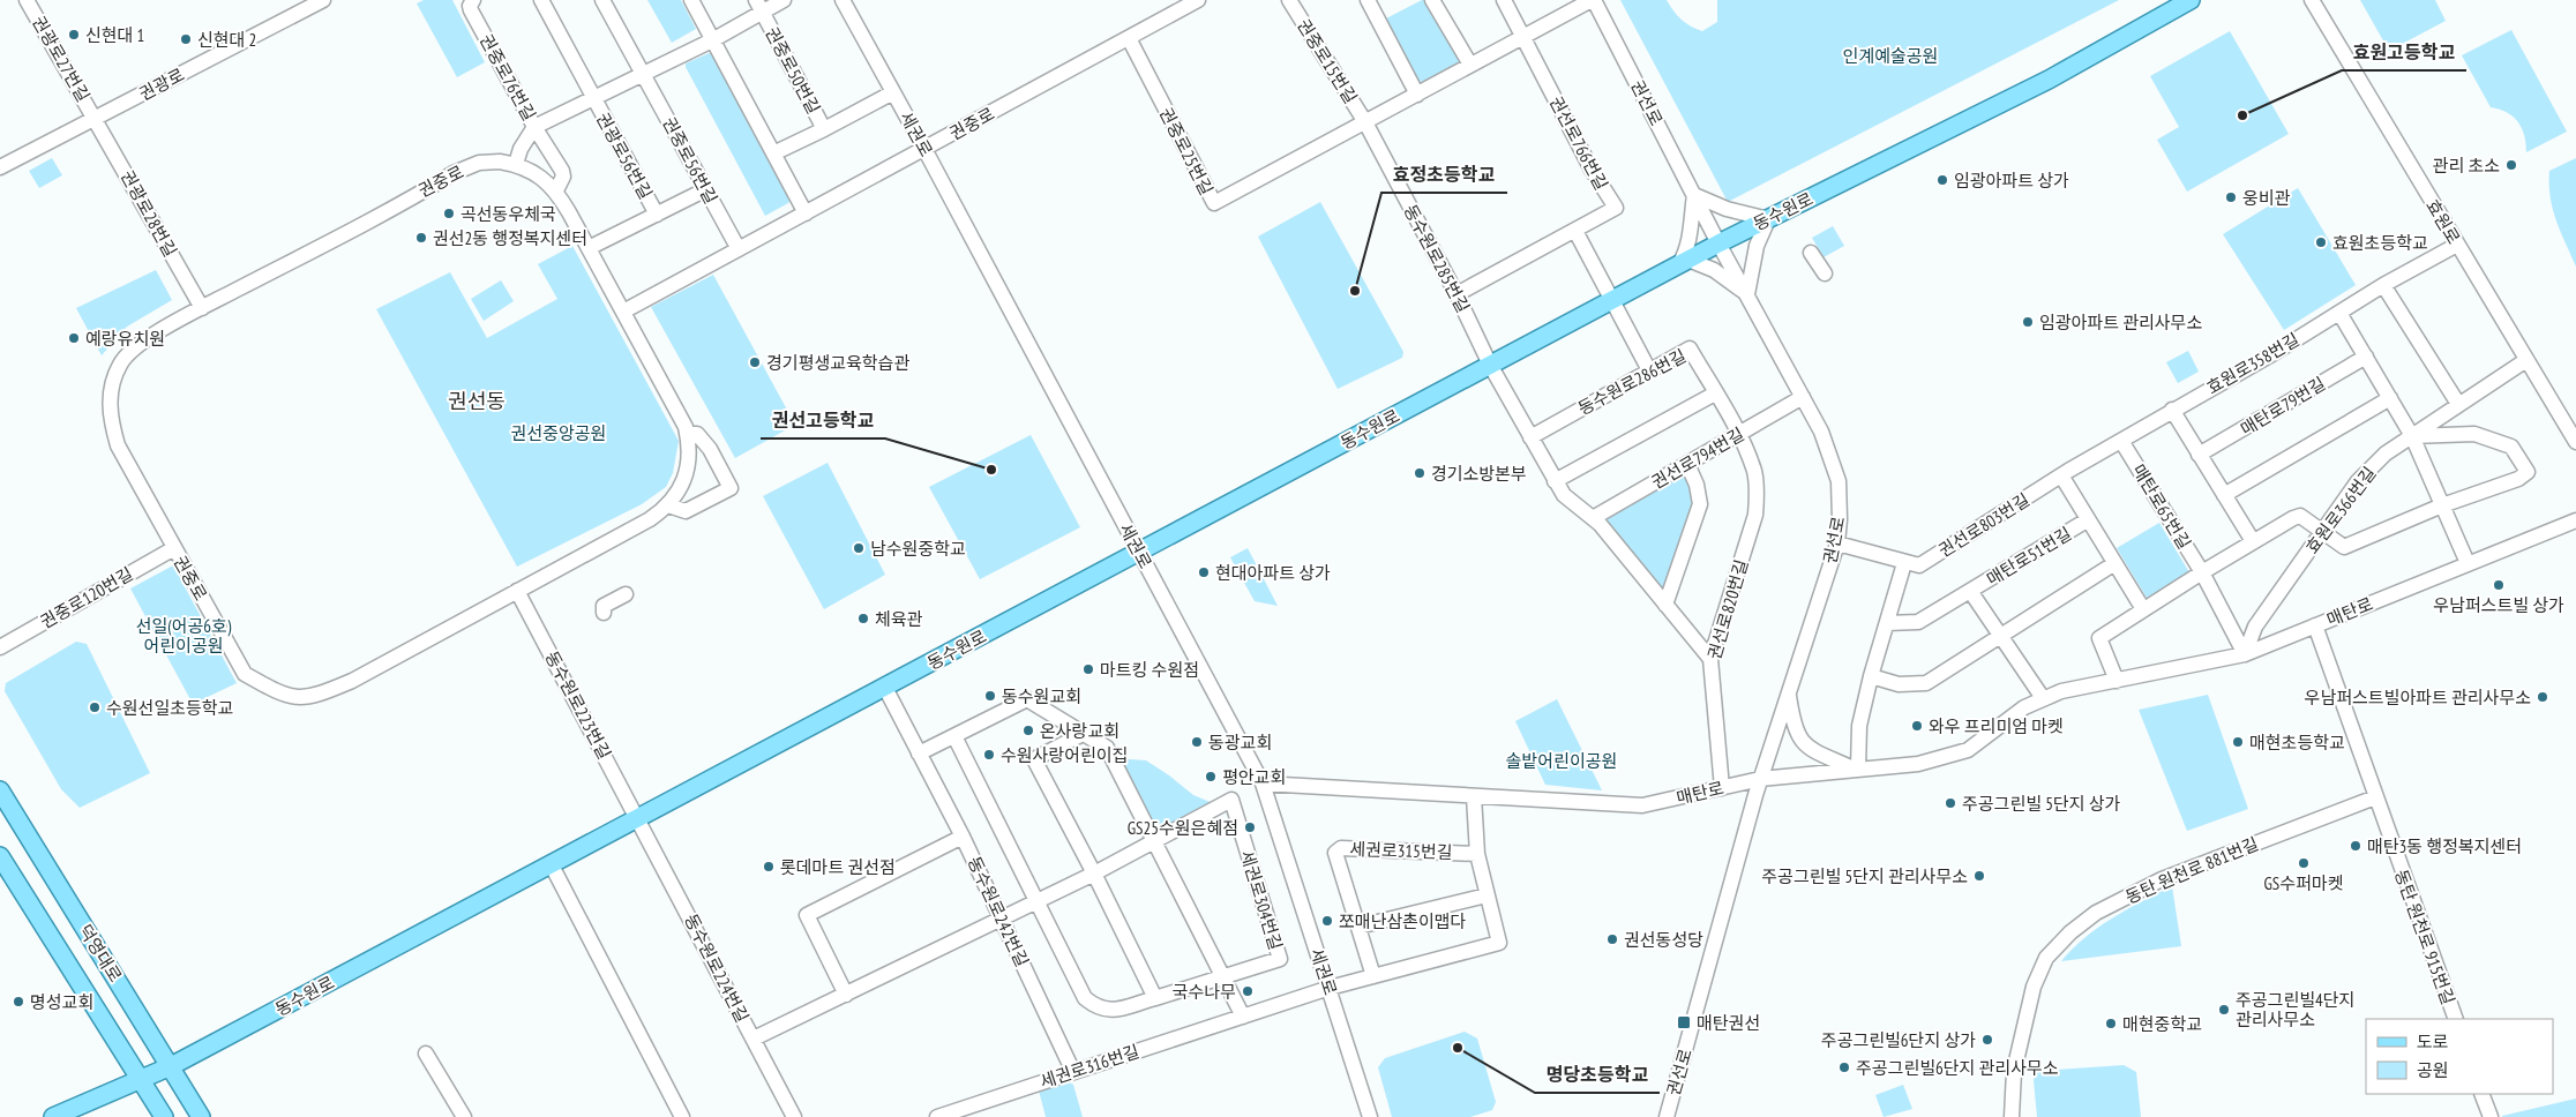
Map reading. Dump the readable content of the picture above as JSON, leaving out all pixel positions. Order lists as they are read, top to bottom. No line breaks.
{"streets":{"main road":["동수원로","덕영대로"],"street":["권광로27번길","권중로15번길","권중로50번길","권중로76번길","권광로","권선로","권중로","세권로","권선로766번길","권중로25번길","권광로56번길","권중로56번길","권광로28번길","효원로","동수원로285번길","효원로358번길","동수원로286번길","매탄로79번길","권선로794번길","매탄로65번길","효원로366번길","권선로803번길","매탄로51번길","권중로120번길","권선로820번길","매탄로","동수원로223번길","세권로315번길","동탄 원천로 881번길","세권로304번길","동수원로242번길","동탄 원천로 915번길","동수원로224번길","세권로316번길"]},"crossings":[["권광로27번길","권광로"],["권광로27번길","권광로28번길"],["권중로15번길","권중로25번길"],["권중로15번길","동수원로285번길"],["권중로50번길","세권로"],["권중로76번길","권광로56번길"],["권광로","권광로28번길"],["권선로","동수원로"],["권선로","권선로794번길"],["권선로","권선로803번길"],["권선로","매탄로"],["권중로","세권로"],["권중로","권중로25번길"],["권중로","권중로56번길"],["권중로","권광로28번길"],["권중로","권중로120번길"],["권중로","동수원로223번길"],["세권로","동수원로"],["세권로","매탄로"],["세권로","세권로315번길"],["세권로","세권로316번길"],["권중로25번길","동수원로285번길"],["권광로56번길","권중로56번길"],["동수원로","동수원로285번길"],["동수원로","동수원로223번길"],["동수원로","동수원로242번길"],["동수원로","덕영대로"],["동수원로","동수원로224번길"],["효원로","효원로358번길"],["효원로","효원로366번길"],["효원로358번길","매탄로65번길"],["효원로358번길","권선로803번길"],["동수원로286번길","권선로794번길"],["동수원로286번길","권선로820번길"],["권선로794번길","권선로820번길"],["매탄로65번길","효원로366번길"],["매탄로65번길","권선로803번길"],["매탄로65번길","매탄로"],["효원로366번길","매탄로"],["매탄로51번길","매탄로"],["권선로820번길","매탄로"],["매탄로","세권로315번길"],["매탄로","동탄 원천로 915번길"],["동수원로223번길","동수원로224번길"],["세권로315번길","세권로316번길"],["동탄 원천로 881번길","동탄 원천로 915번길"],["세권로304번길","동수원로242번길"],["세권로304번길","동수원로224번길"],["동수원로242번길","세권로316번길"]],"districts":["권선동"],"parks":["인계예술공원","권선중앙공원","선일(어공6호) 어린이공원","솔밭어린이공원"],"places":{"other":["신현대 1","신현대 2","효원고등학교","관리 초소","임광아파트 상가","웅비관","곡선동우체국","권선2동 행정복지센터","효원초등학교","효정초등학교","임광아파트 관리사무소","예랑유치원","경기평생교육학습관","권선고등학교","경기소방본부","남수원중학교","현대아파트 상가","우남퍼스트빌 상가","체육관","마트킹 수원점","동수원교회","우남퍼스트빌아파트 관리사무소","수원선일초등학교","와우 프리미엄 마켓","온사랑교회","동광교회","매현초등학교","수원사랑어린이집","평안교회","주공그린빌 5단지 상가","GS25수원은혜점","매탄3동 행정복지센터","GS수퍼마켓","롯데마트 권선점","주공그린빌 5단지 관리사무소","쪼매난삼촌이맵다","권선동성당","국수나무","명성교회","주공그린빌4단지 관리사무소","매현중학교","주공그린빌6단지 상가","명당초등학교","주공그린빌6단지 관리사무소"],"transit":["매탄권선"]},"legend":["도로","공원"]}
